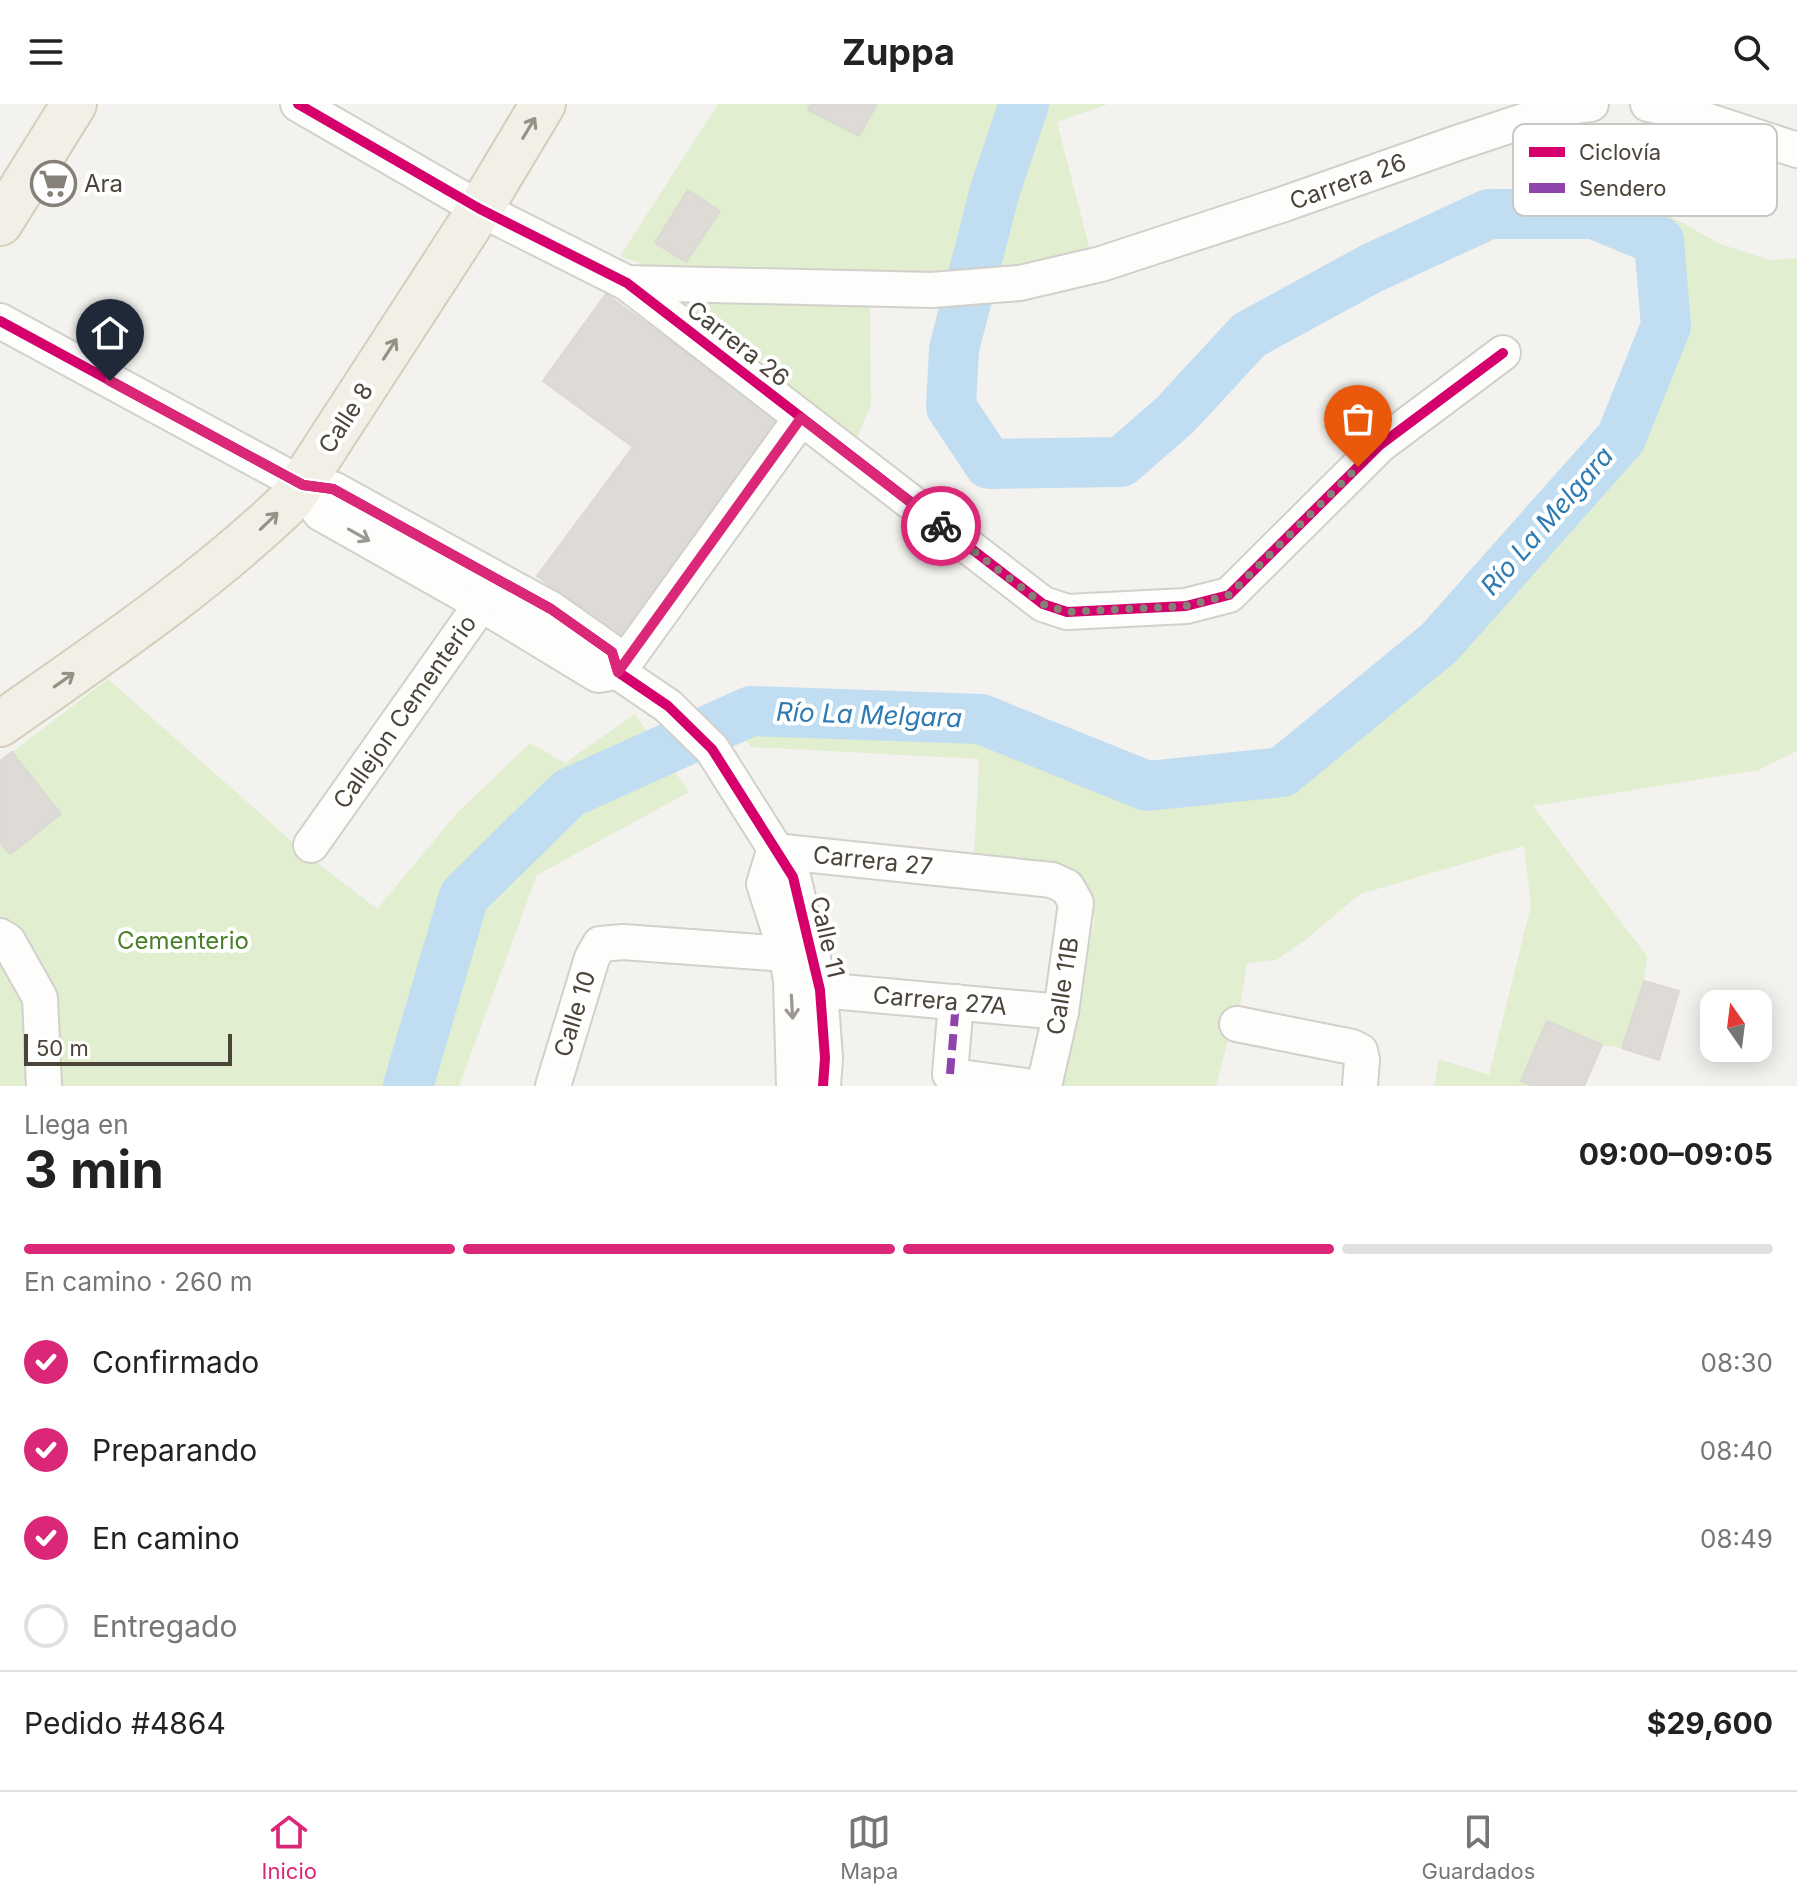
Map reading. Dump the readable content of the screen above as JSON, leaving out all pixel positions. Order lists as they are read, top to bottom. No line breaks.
{"streets":{"main road":["Calle 8"],"street":["Carrera 26","Callejon Cementerio","Carrera 27","Calle 11","Calle 11B","Carrera 27A","Calle 10"]},"crossings":[["Carrera 26","Calle 8"],["Carrera 27","Calle 11"],["Carrera 27","Calle 11B"],["Calle 11","Carrera 27A"],["Calle 11","Calle 10"],["Calle 11B","Carrera 27A"]],"one_way":["Calle 8"],"water":["Río La Melgara"],"parks":["Cementerio"],"places":{"supermarket":["Ara"]},"legend":["Ciclovía","Sendero"],"scale_bar":"50 m","north":"top","page":{"header":"Zuppa","scale":"50 m","heading":["3 min","Llega en","09:00–09:05"],"panel":["Pedido #4864","$29,600"],"bar":"En camino · 260 m","list":[["Confirmado","08:30"],["Preparando","08:40"],["En camino","08:49"],"Entregado"],"tabs":["Inicio","Mapa","Guardados"]}}
